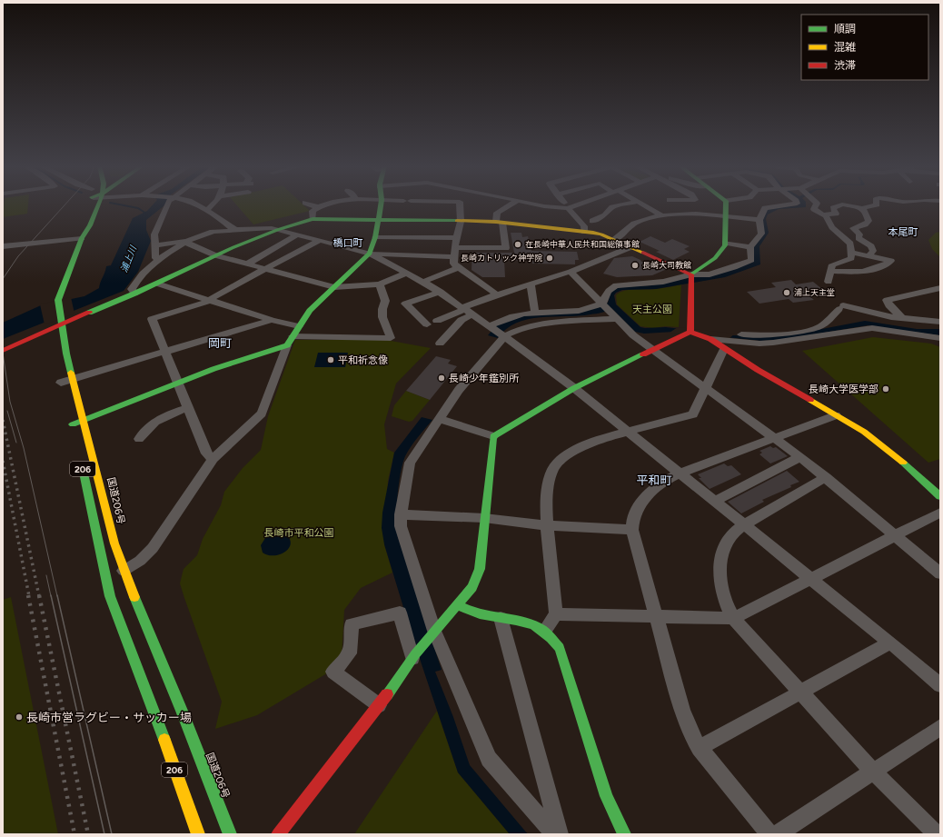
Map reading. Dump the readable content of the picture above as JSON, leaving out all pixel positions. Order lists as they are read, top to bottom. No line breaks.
{"streets":{"main road":["206","国道206号"]},"districts":["本尾町","橋口町","岡町","平和町"],"water":["浦上川"],"parks":["天主公園","長崎市平和公園"],"places":["在長崎中華人民共和国総領事館","長崎カトリック神学院","長崎大司教館","浦上天主堂","平和祈念像","長崎少年鑑別所","長崎大学医学部","長崎市営ラグビー・サッカー場"],"legend":["順調","混雑","渋滞"]}
